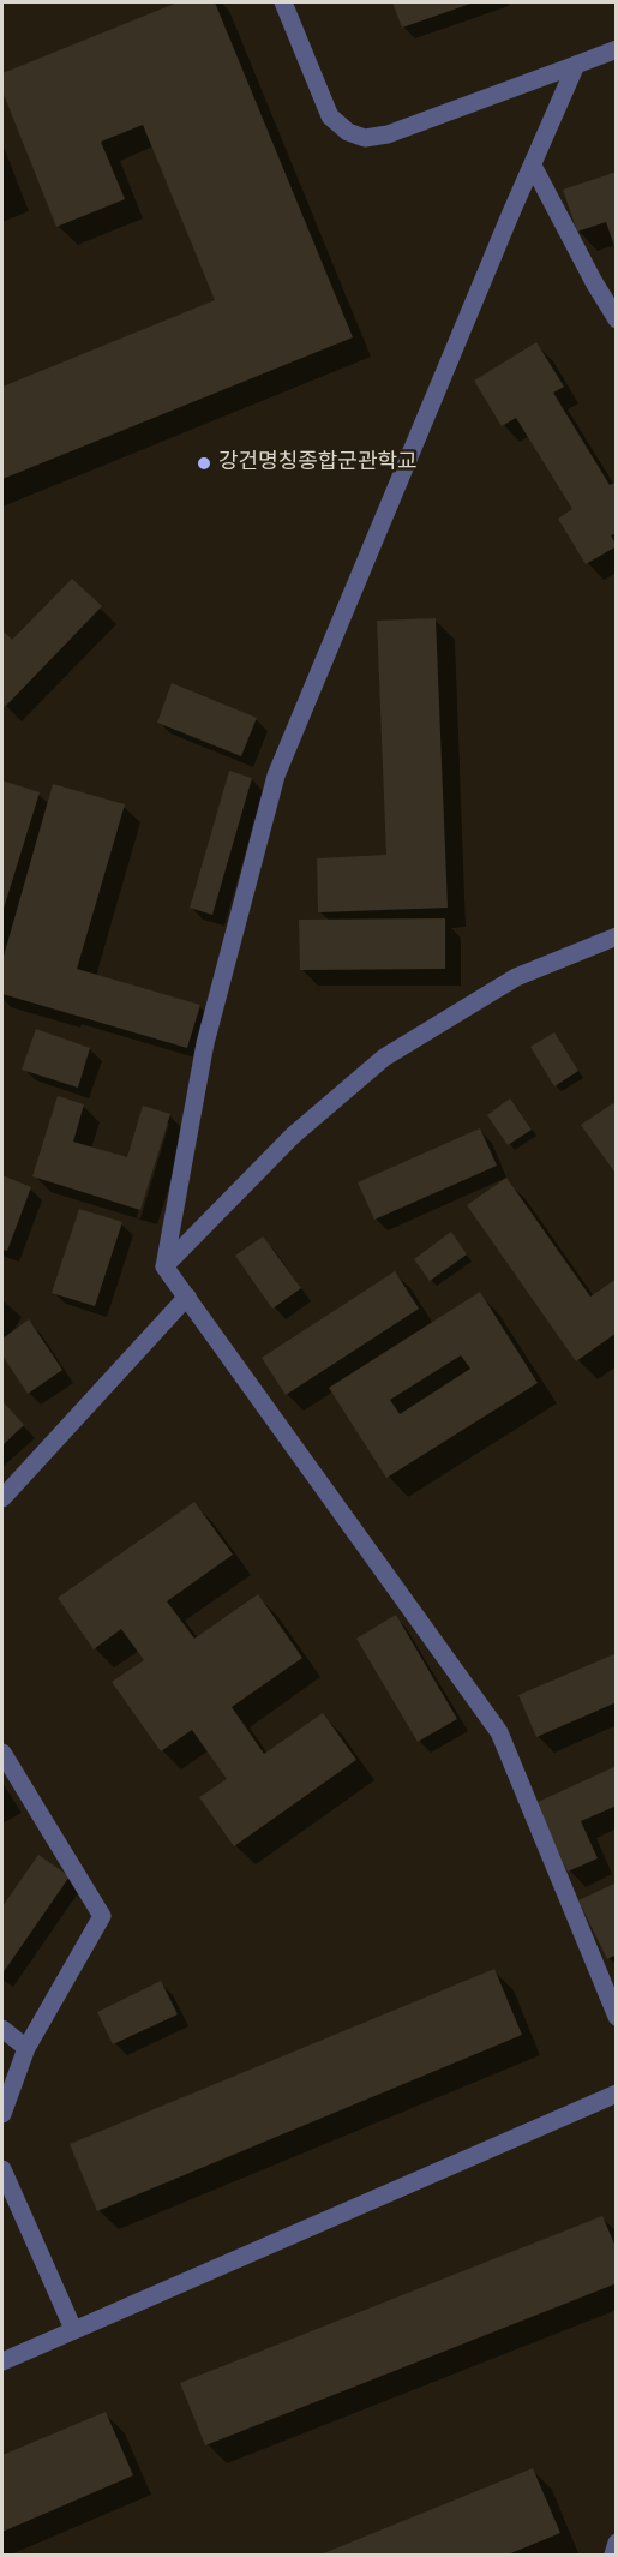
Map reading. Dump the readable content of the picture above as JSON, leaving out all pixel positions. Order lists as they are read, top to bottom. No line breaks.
{"places":["강건명칭종합군관학교"]}
